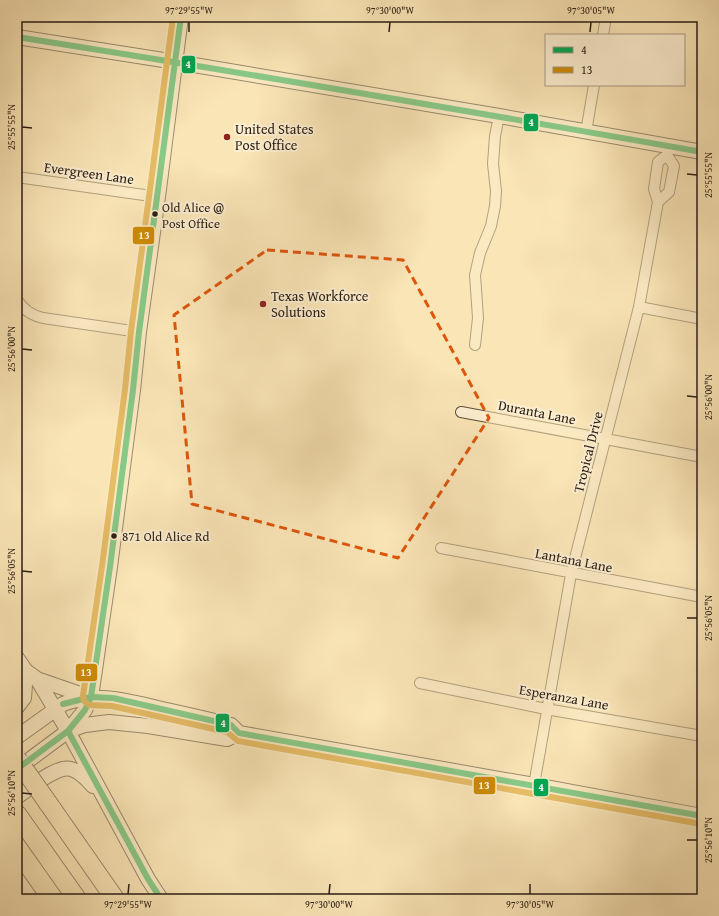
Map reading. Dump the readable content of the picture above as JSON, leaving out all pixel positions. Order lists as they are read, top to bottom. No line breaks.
{"streets":{"street":["Evergreen Lane","Duranta Lane","Tropical Drive","Lantana Lane","Esperanza Lane"]},"crossings":[["Duranta Lane","Tropical Drive"],["Tropical Drive","Lantana Lane"],["Tropical Drive","Esperanza Lane"]],"places":["United States Post Office","Old Alice @ Post Office","Texas Workforce Solutions","871 Old Alice Rd"],"lines":["transit line 4","transit line 13"],"legend":["4","13"],"coordinates":["97°29'55\"W","97°30'00\"W","97°30'05\"W","25°55'55\"N","25°56'00\"N","25°56'05\"N","25°56'10\"N"]}
